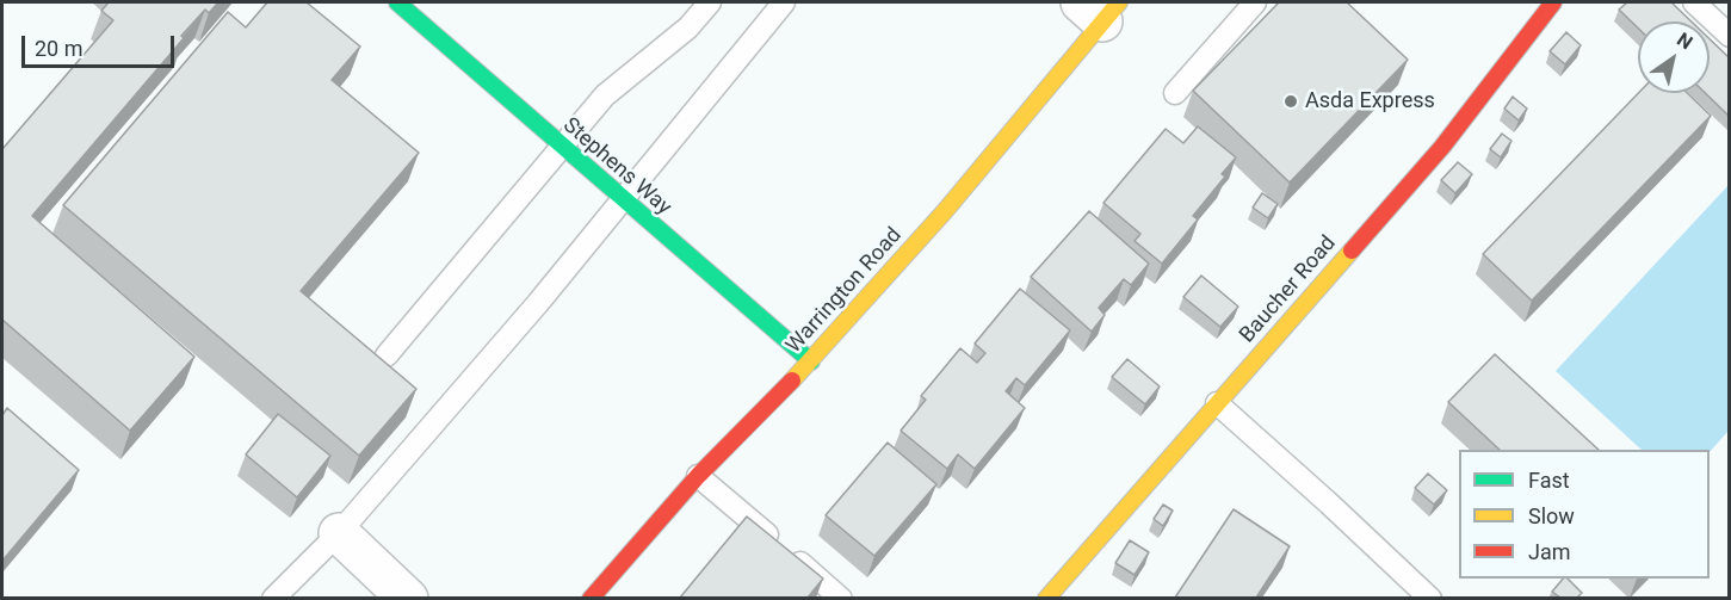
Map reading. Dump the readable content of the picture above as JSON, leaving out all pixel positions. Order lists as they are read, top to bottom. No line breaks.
{"streets":{"street":["Stephens Way","Baucher Road","Warrington Road"]},"crossings":[["Stephens Way","Warrington Road"]],"places":["Asda Express"],"legend":["Fast","Slow","Jam"],"scale_bar":"20 m","north":"top right"}
